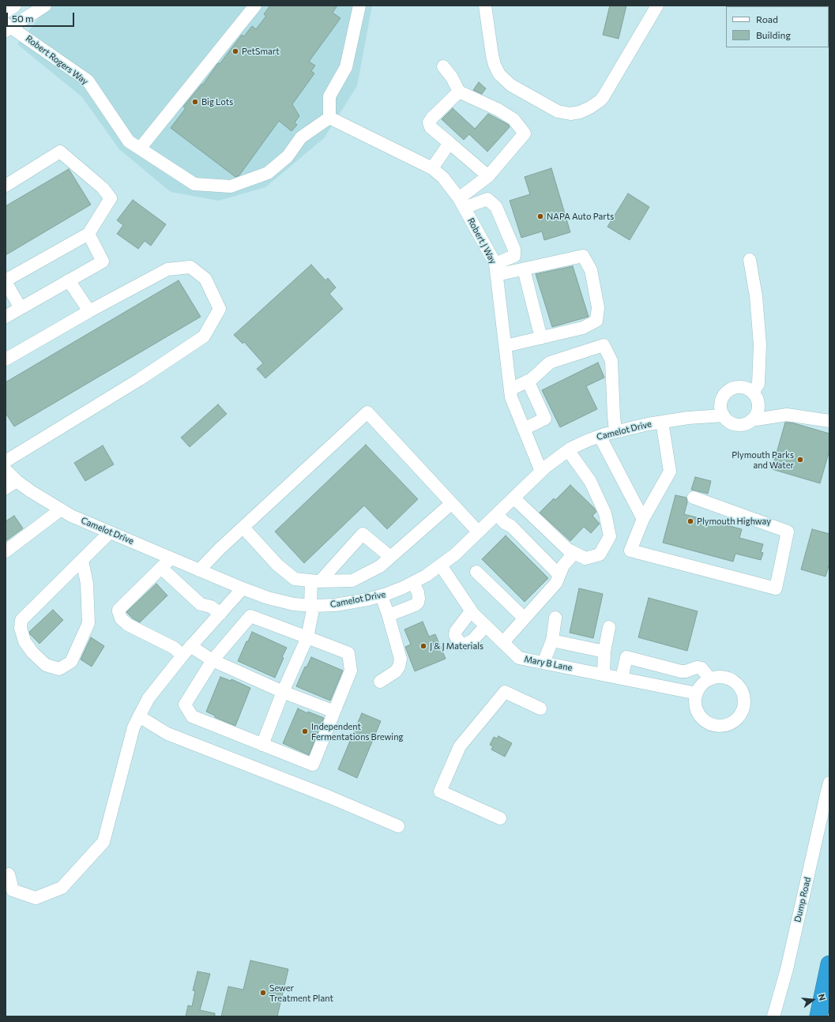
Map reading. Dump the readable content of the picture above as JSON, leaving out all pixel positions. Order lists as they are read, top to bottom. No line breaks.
{"streets":{"street":["Robert Rogers Way","Robert J Way","Camelot Drive","Mary B Lane","Dump Road"]},"crossings":[["Robert Rogers Way","Robert J Way"],["Robert J Way","Camelot Drive"],["Camelot Drive","Mary B Lane"]],"places":["PetSmart","Big Lots","NAPA Auto Parts","Plymouth Parks and Water","Plymouth Highway","J & J Materials","Independent Fermentations Brewing","Sewer Treatment Plant"],"legend":["Road","Building"],"scale_bar":"50 m","north":"right"}
